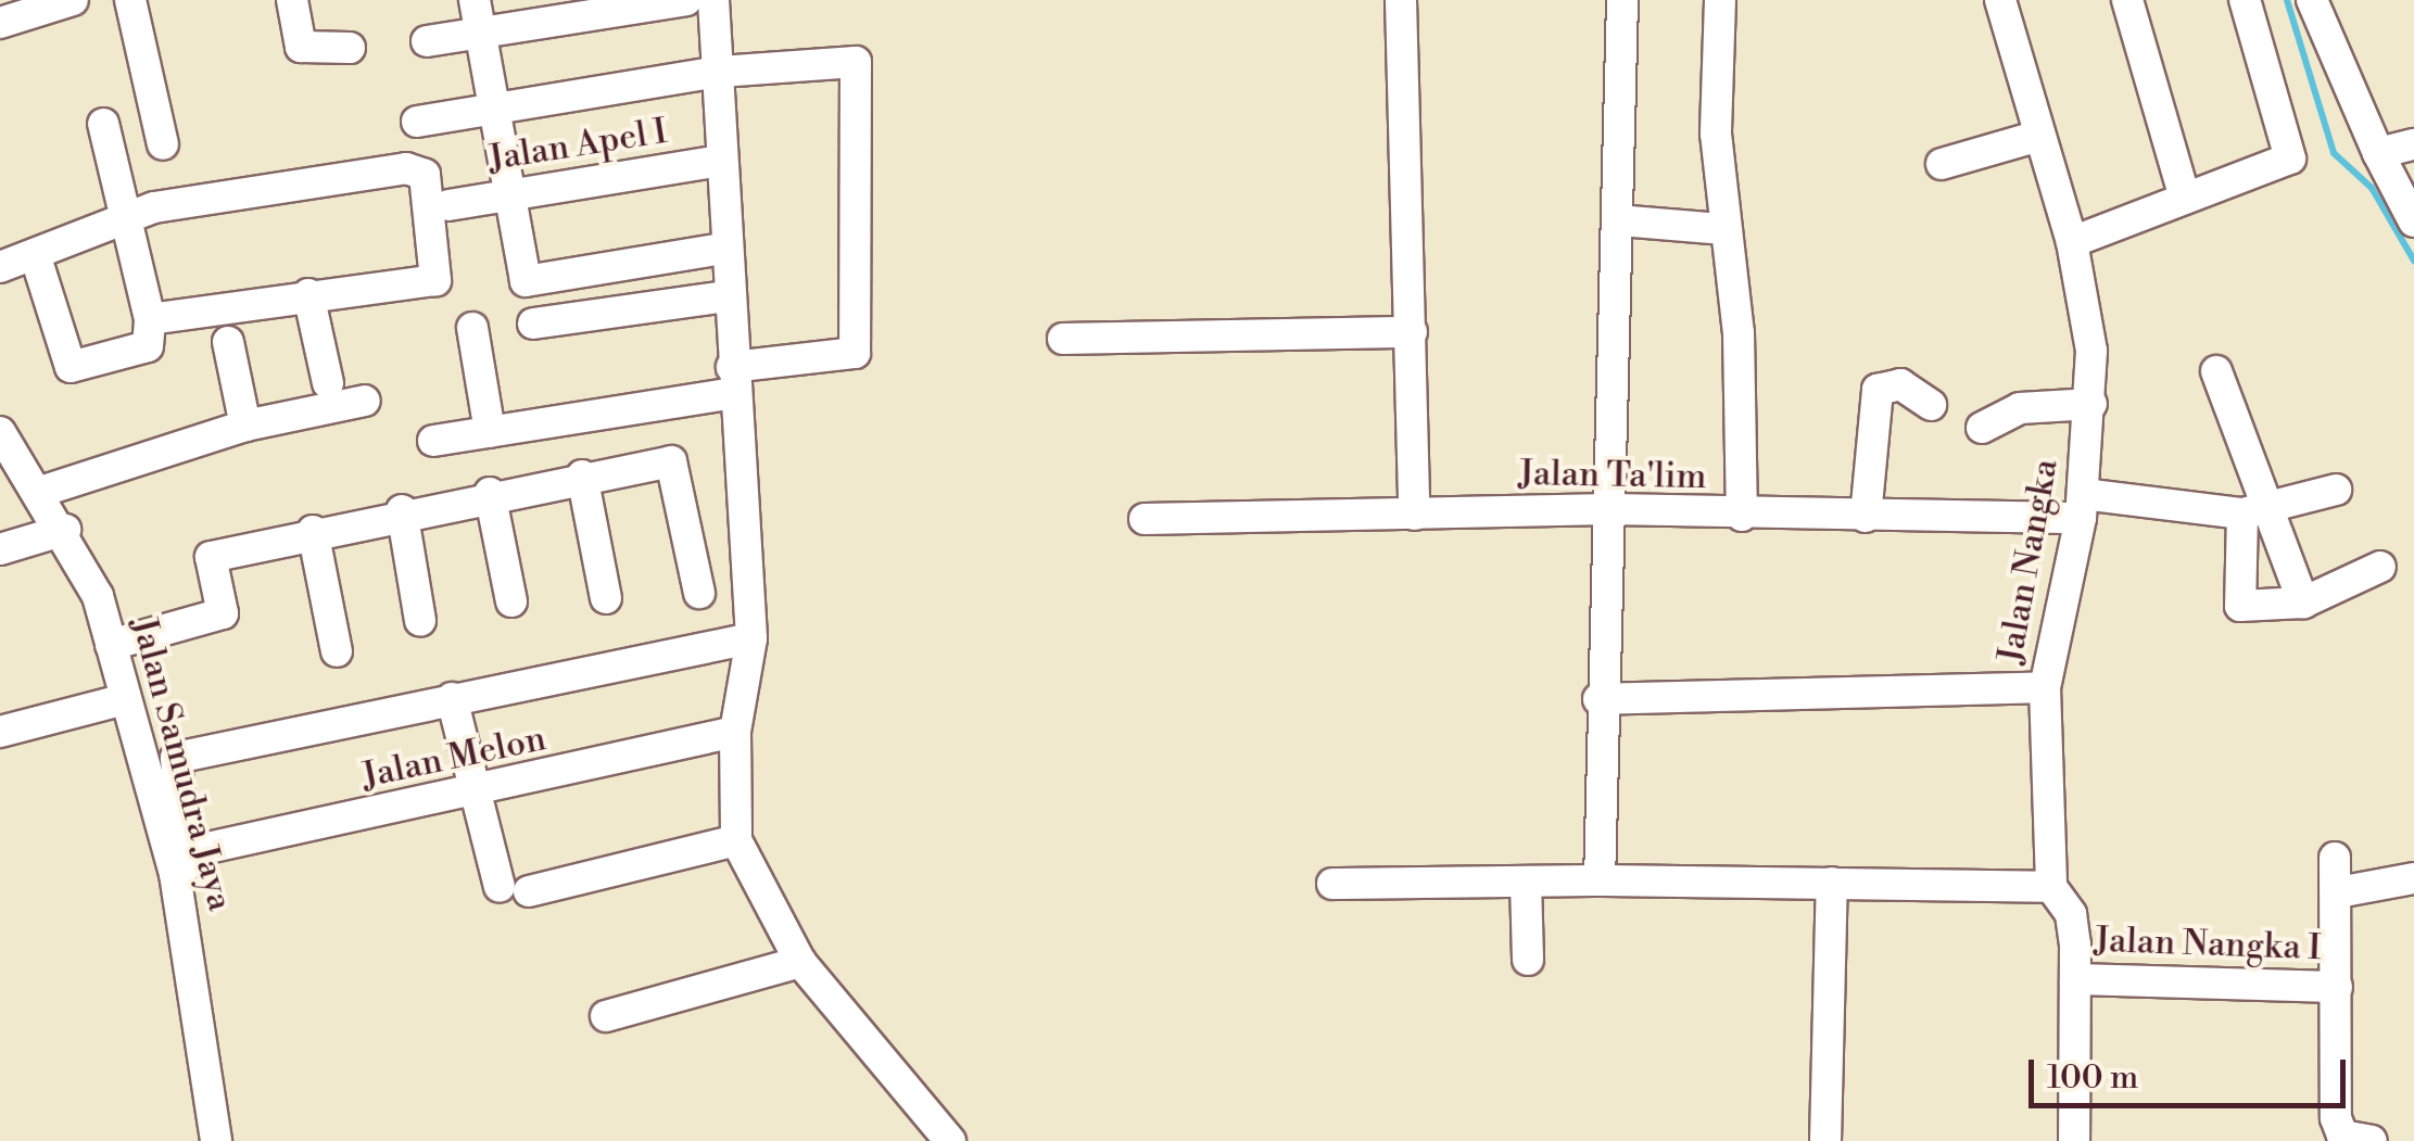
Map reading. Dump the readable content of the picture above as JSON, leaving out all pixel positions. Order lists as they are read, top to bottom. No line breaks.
{"streets":{"street":["Jalan Apel I","Jalan Ta'lim","Jalan Nangka","Jalan Melon","Jalan Samudra Jaya","Jalan Nangka I"]},"crossings":[["Jalan Ta'lim","Jalan Nangka"],["Jalan Nangka","Jalan Nangka I"],["Jalan Melon","Jalan Samudra Jaya"]],"scale_bar":"100 m"}
